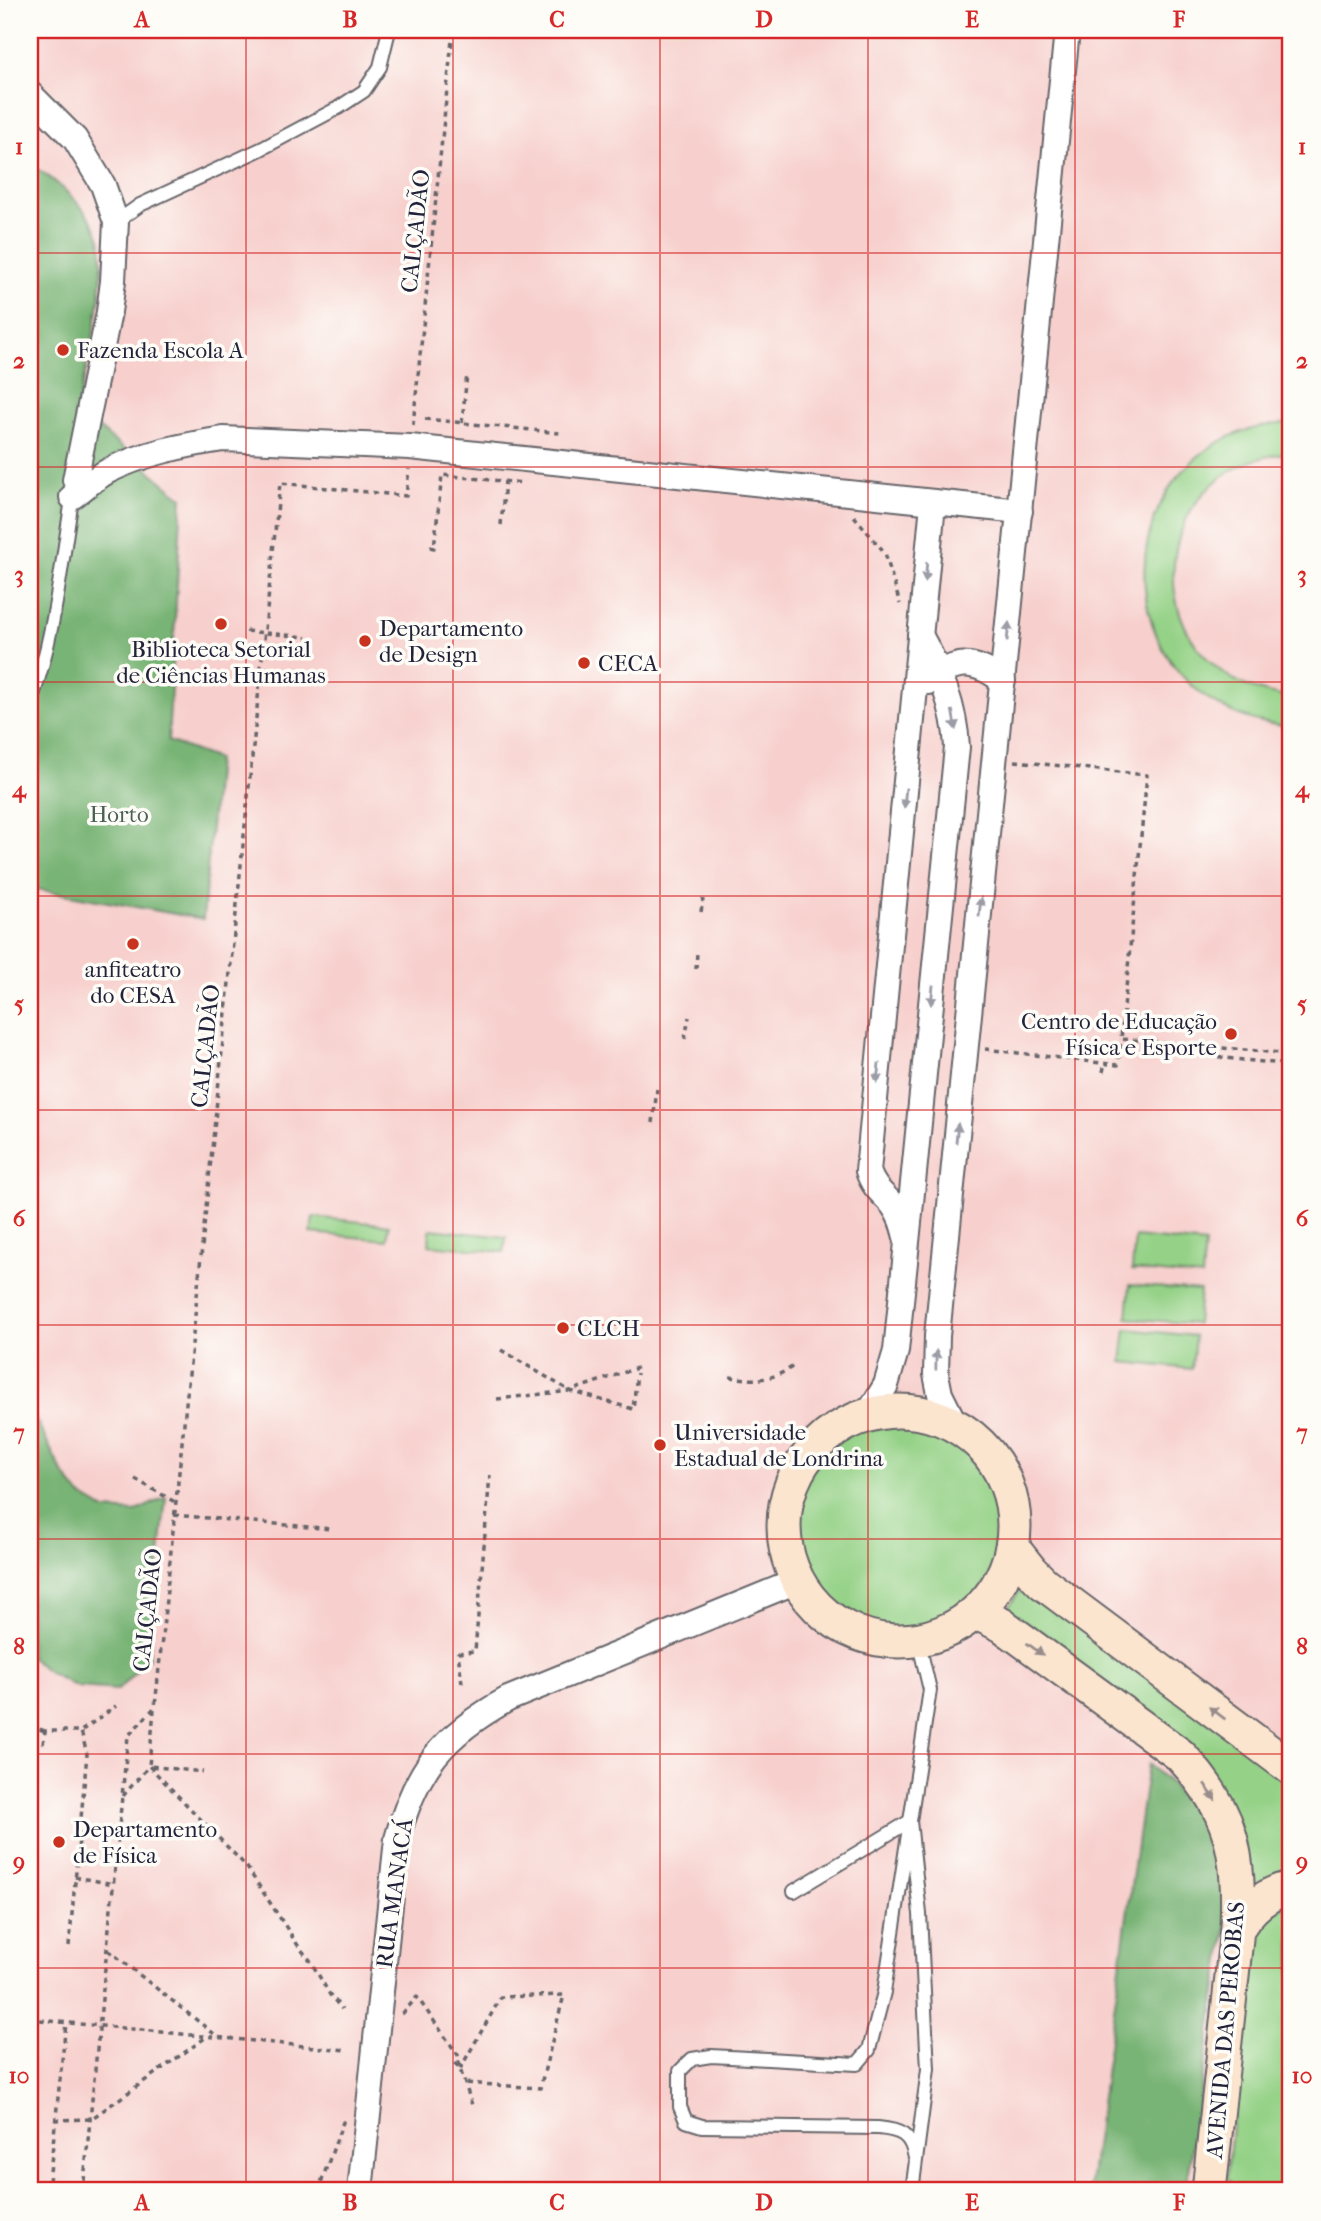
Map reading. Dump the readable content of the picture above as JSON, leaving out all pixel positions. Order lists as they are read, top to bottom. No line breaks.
{"streets":{"street":["RUA MANACÁ","AVENIDA DAS PEROBAS"],"path":["CALÇADÃO"]},"crossings":[["RUA MANACÁ","AVENIDA DAS PEROBAS"]],"parks":["Horto"],"places":["Fazenda Escola A","Biblioteca Setorial de Ciências Humanas","Departamento de Design","CECA","anfiteatro do CESA","Centro de Educação Física e Esporte","CLCH","Universidade Estadual de Londrina","Departamento de Física"],"grid":{"columns":["A","B","C","D","E","F"],"rows":["1","2","3","4","5","6","7","8","9","10"]}}
